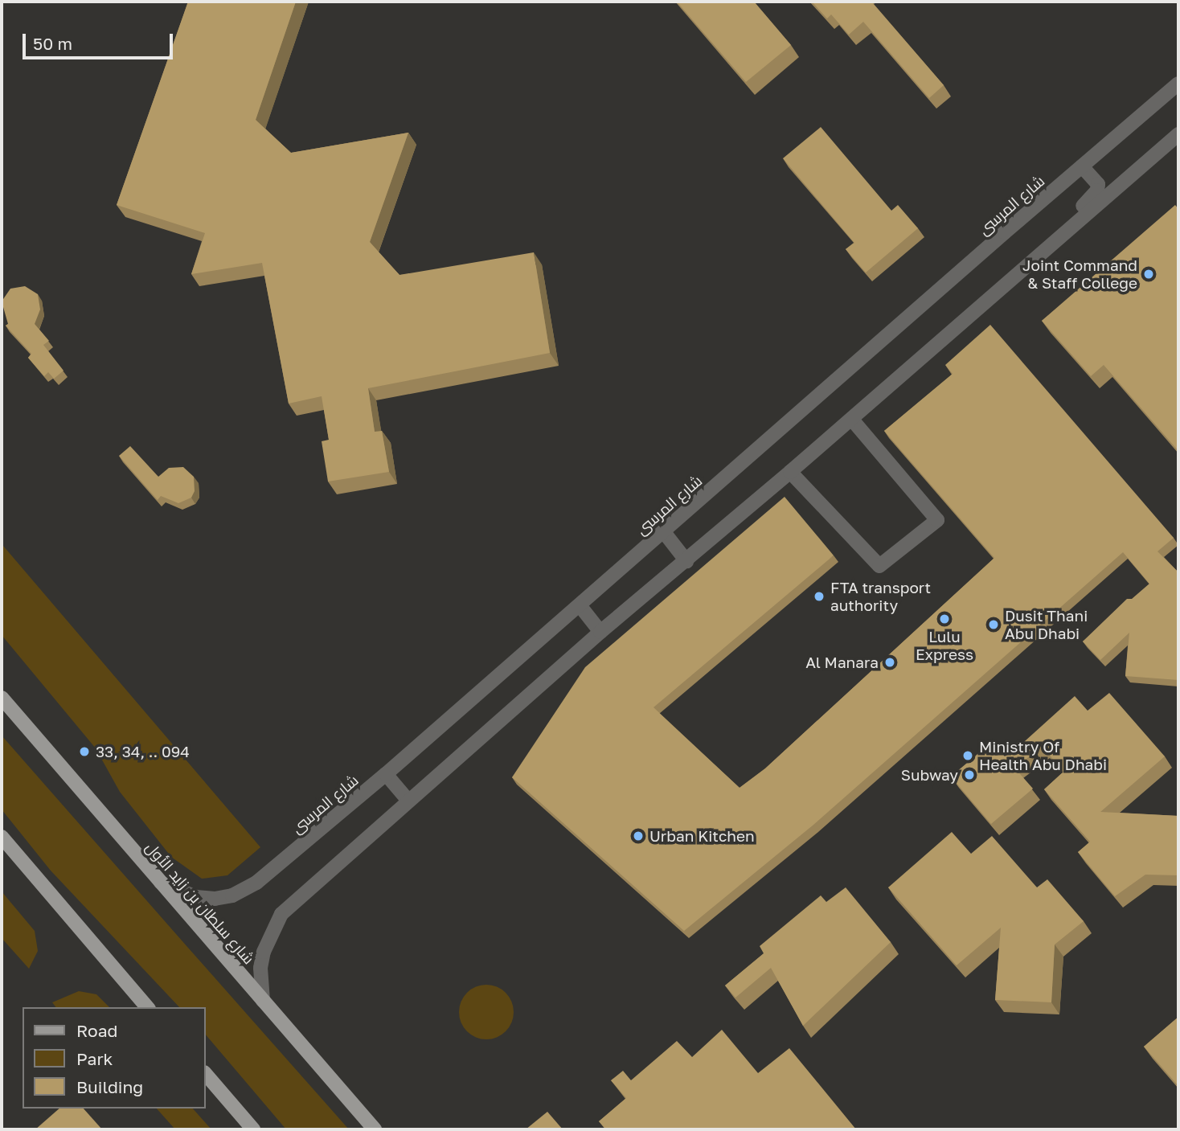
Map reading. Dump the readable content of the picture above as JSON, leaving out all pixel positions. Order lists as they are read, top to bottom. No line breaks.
{"streets":{"main road":["شارع سلطان بن زايد الأول"],"street":["شارع المرسى"]},"crossings":[["شارع المرسى","شارع سلطان بن زايد الأول"]],"places":["Joint Command & Staff College","FTA transport authority","Lulu Express","Dusit Thani Abu Dhabi","Al Manara","33, 34, .. 094","Ministry Of Health Abu Dhabi","Subway","Urban Kitchen"],"legend":["Road","Park","Building"],"scale_bar":"50 m"}
